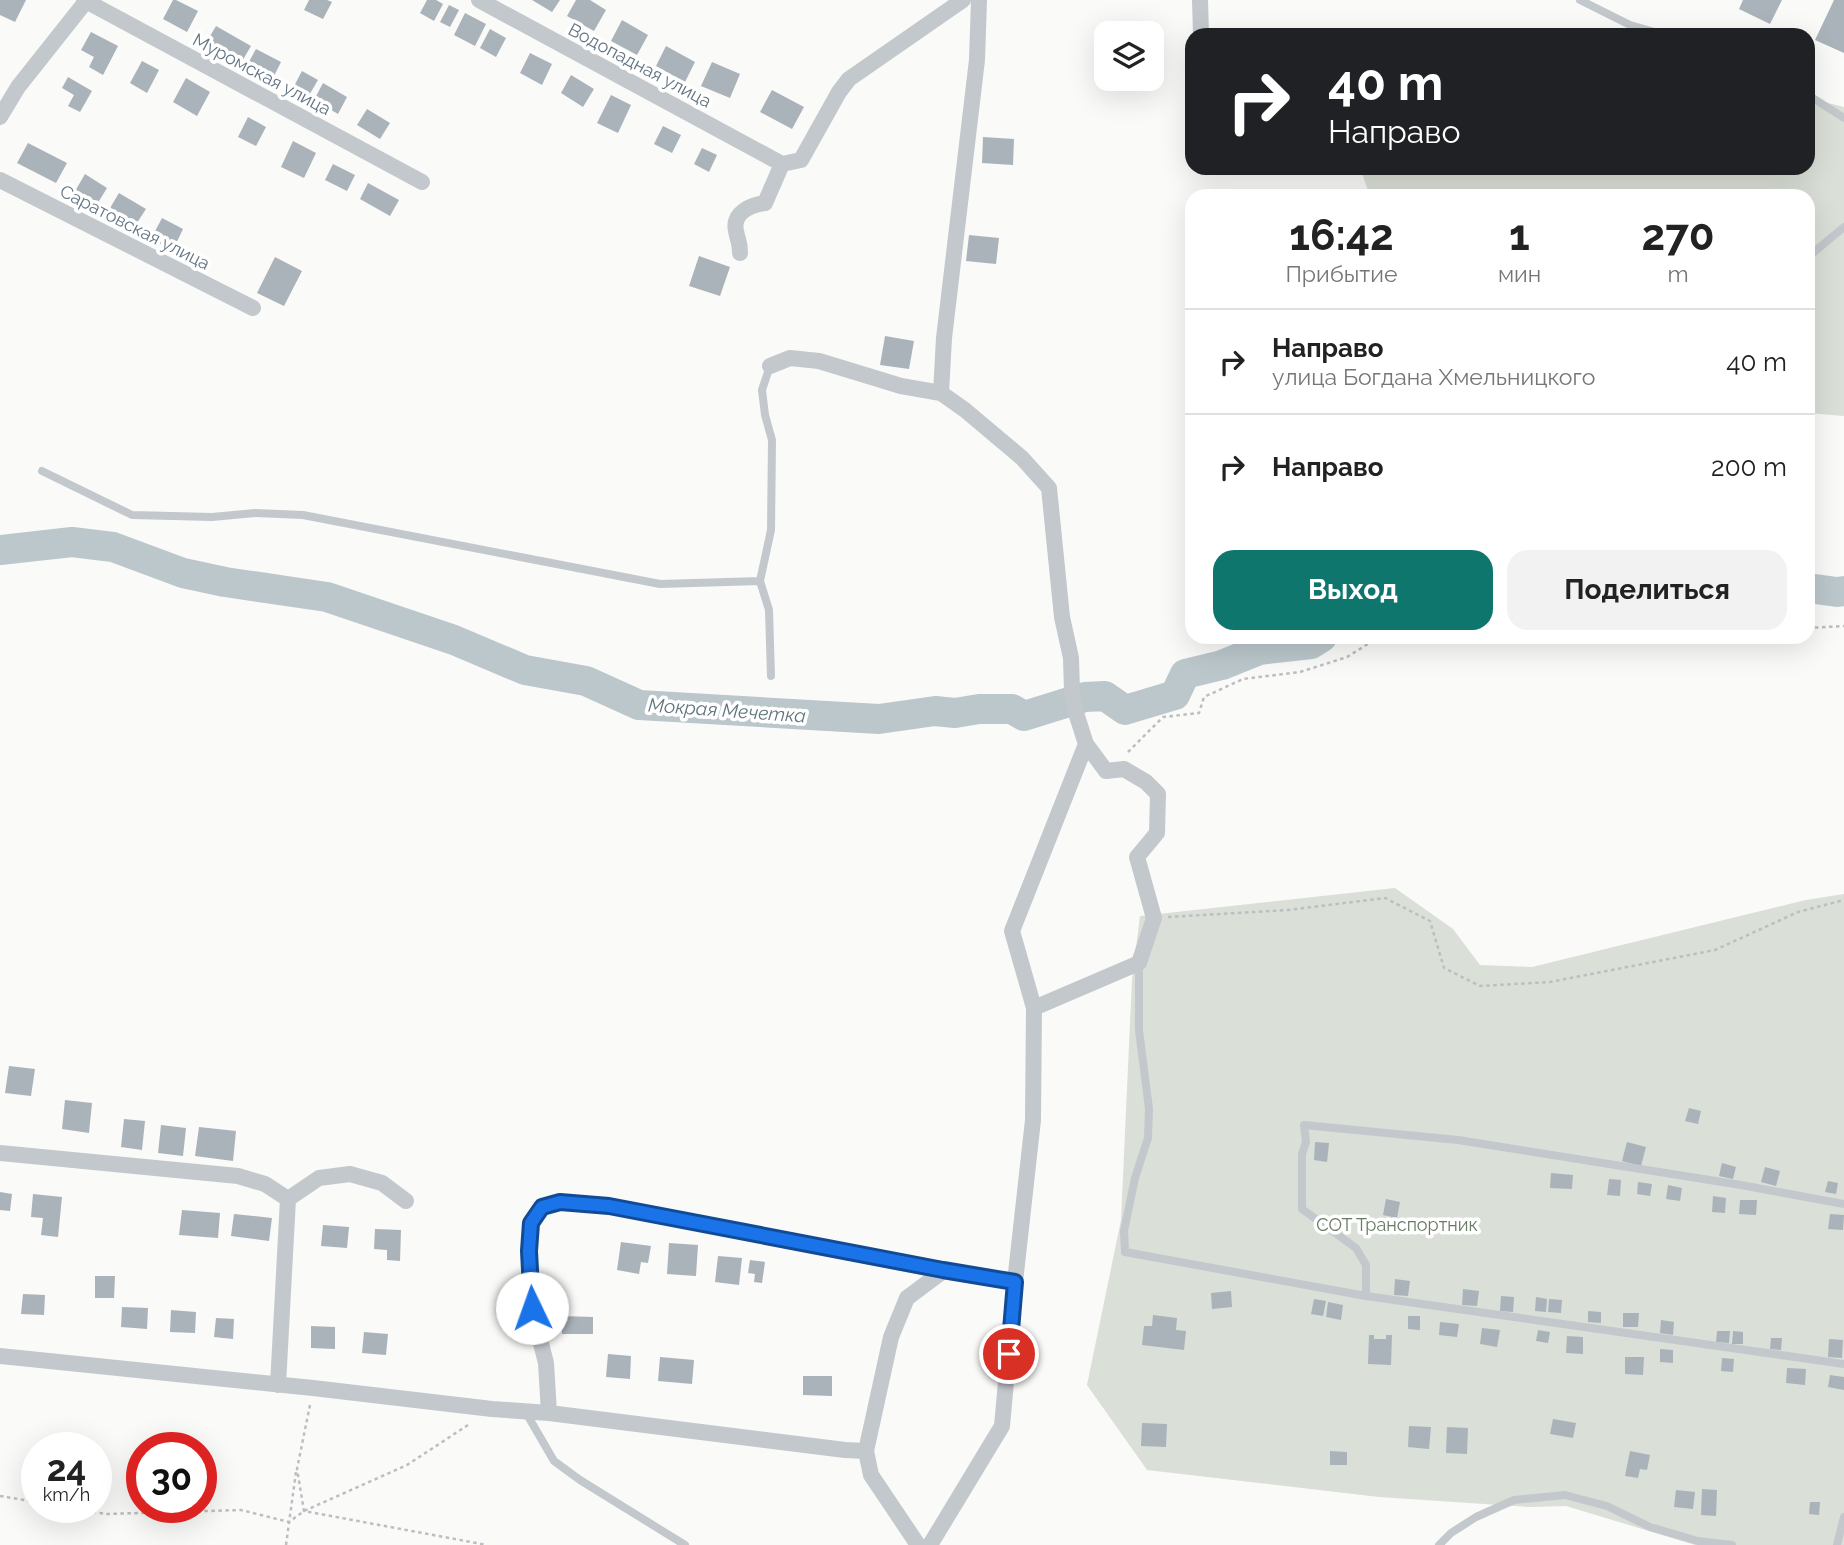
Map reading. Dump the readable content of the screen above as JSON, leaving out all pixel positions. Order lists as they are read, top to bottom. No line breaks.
{"streets":{"street":["Водопадная улица","Муромская улица","Саратовская улица"]},"water":["Мокрая Мечетка"],"parks":["СОТ Транспортник"],"page":{"turn":["40 m","Направо"],"eta":["16:42","Прибытие","1","мин","270","m"],"list":[{"name":"Направо","note":"улица Богдана Хмельницкого","value":"40 m"},{"name":"Направо","value":"200 m"}],"buttons":["Выход","Поделиться"],"speed":"24 km/h","limit":"30"}}
